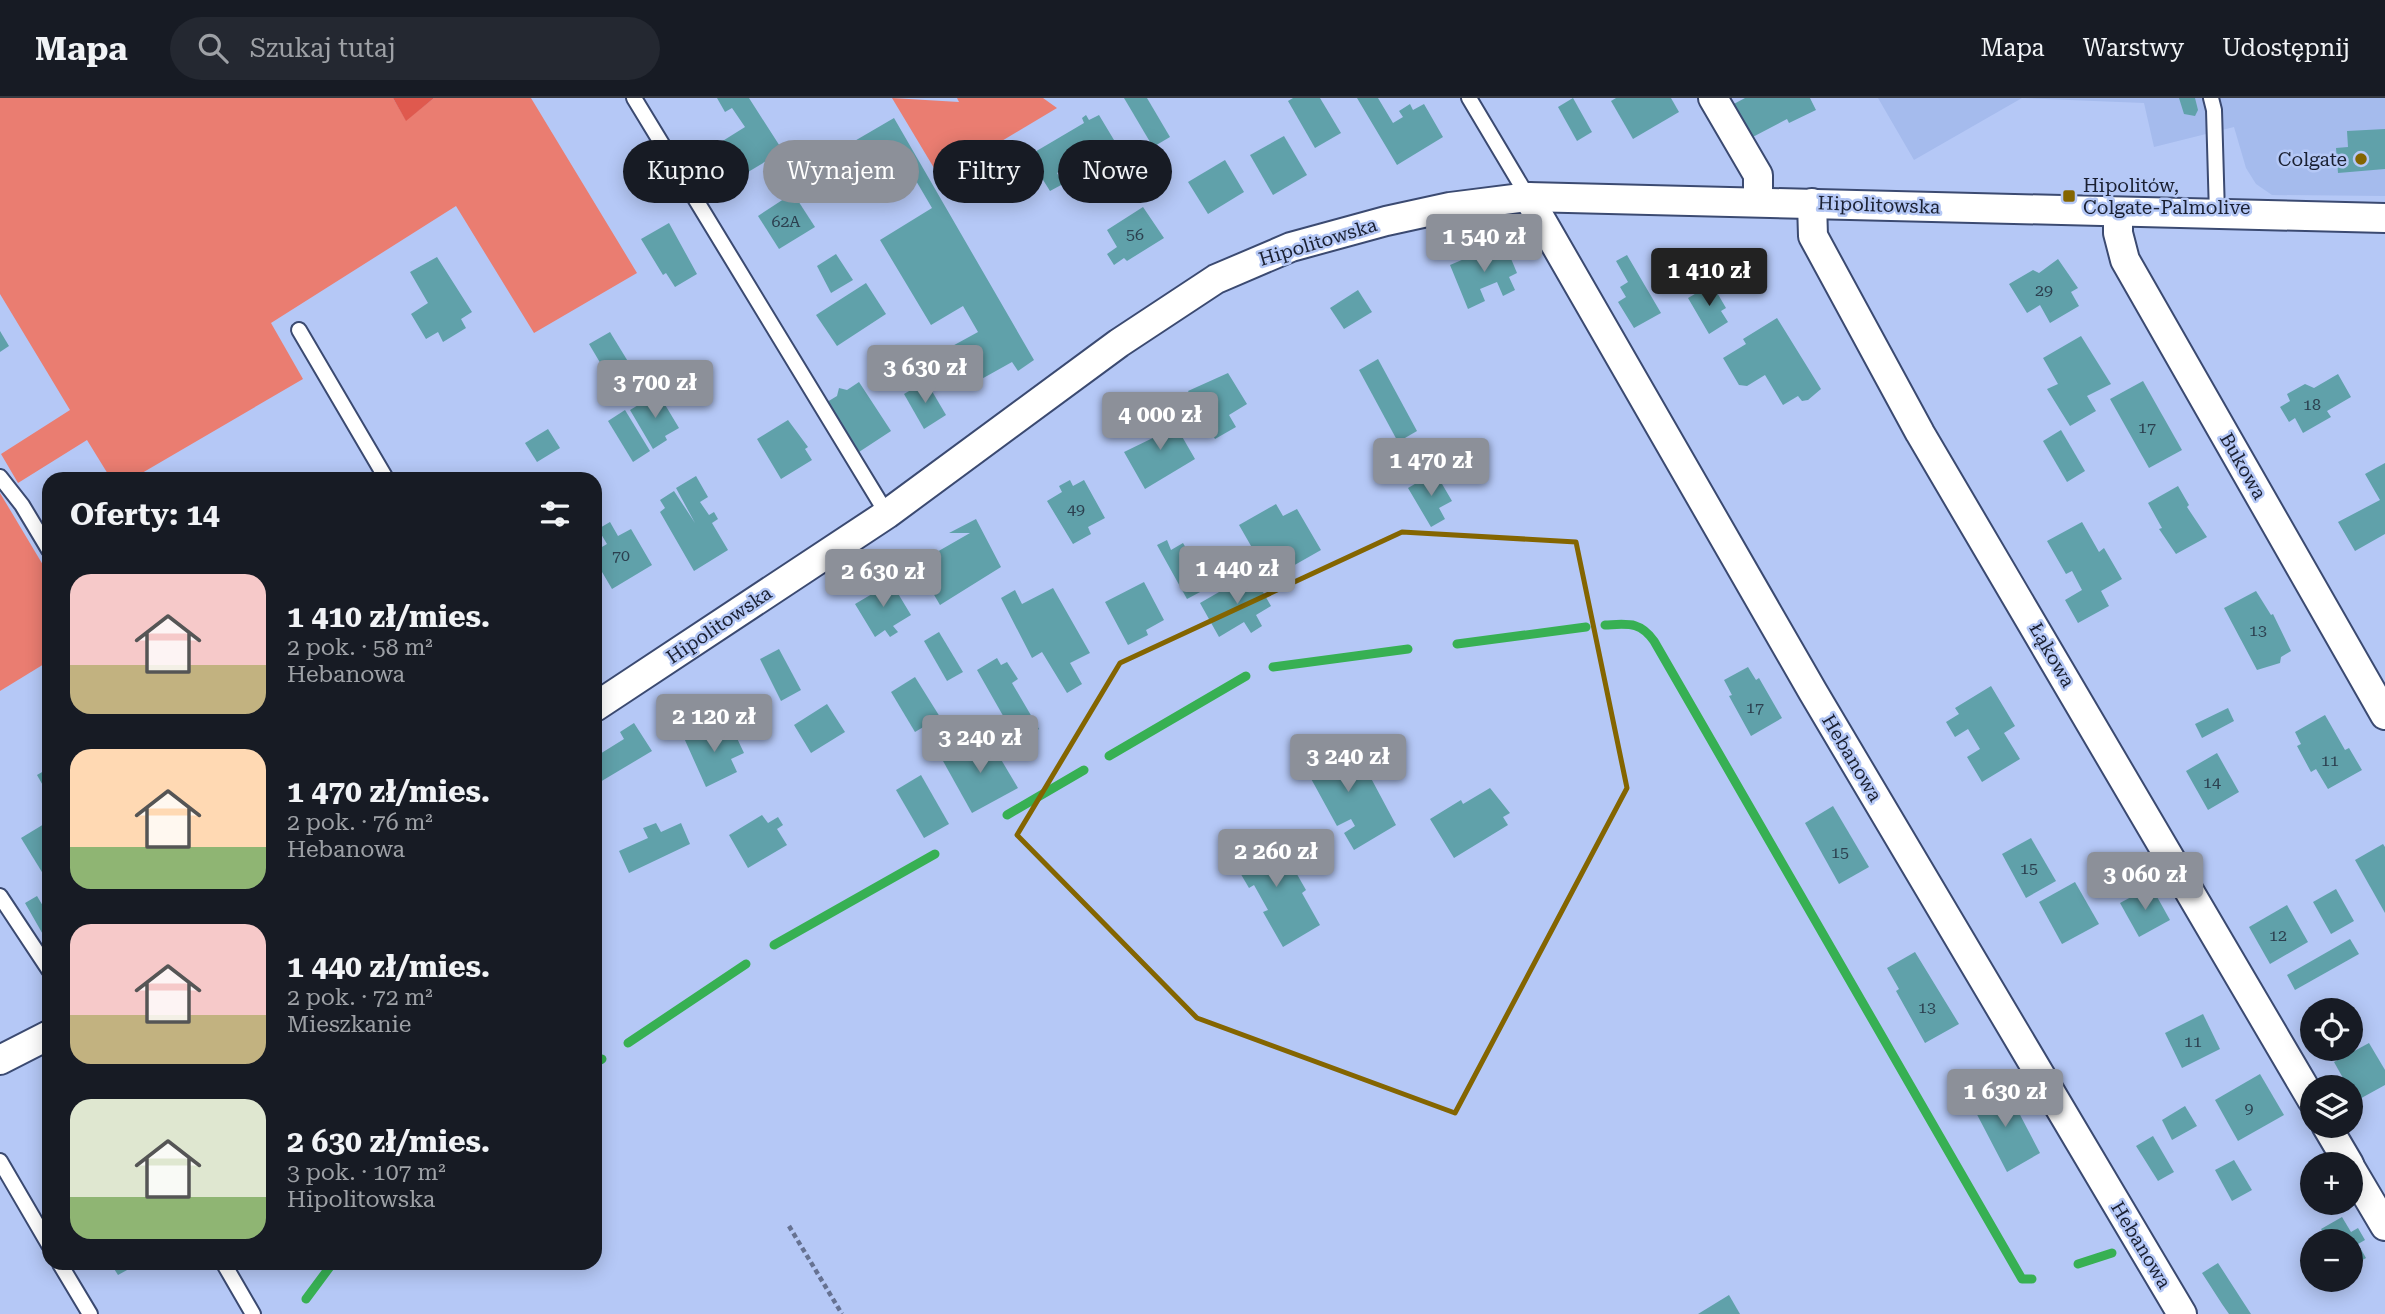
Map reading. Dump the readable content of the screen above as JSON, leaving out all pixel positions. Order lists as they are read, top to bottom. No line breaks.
{"streets":{"street":["Hipolitowska","Bukowa","Łąkowa","Hebanowa"]},"crossings":[["Hipolitowska","Bukowa"],["Hipolitowska","Łąkowa"],["Hipolitowska","Hebanowa"]],"places":{"other":["Colgate"],"transit":["Hipolitów, Colgate-Palmolive"]},"house_numbers":["62A","56","29","18","17","49","70","13","17","11","14","15","15","12","13","11","9"],"page":{"header":"Mapa","search":"Szukaj tutaj","nav":["Mapa","Warstwy","Udostępnij"],"chip":["Kupno","Wynajem","Filtry","Nowe"],"price":["1 540 zł","1 410 zł","3 630 zł","3 700 zł","4 000 zł","1 470 zł","1 440 zł","2 630 zł","2 120 zł","3 240 zł","3 240 zł","2 260 zł","3 060 zł","1 630 zł"],"heading":"Oferty: 14","list":[{"name":"1 410 zł/mies.","note":"2 pok. · 58 m² · Hebanowa"},{"name":"1 470 zł/mies.","note":"2 pok. · 76 m² · Hebanowa"},{"name":"1 440 zł/mies.","note":"2 pok. · 72 m² · Mieszkanie"},{"name":"2 630 zł/mies.","note":"3 pok. · 107 m² · Hipolitowska"}],"map_buttons":["+","−"]}}
